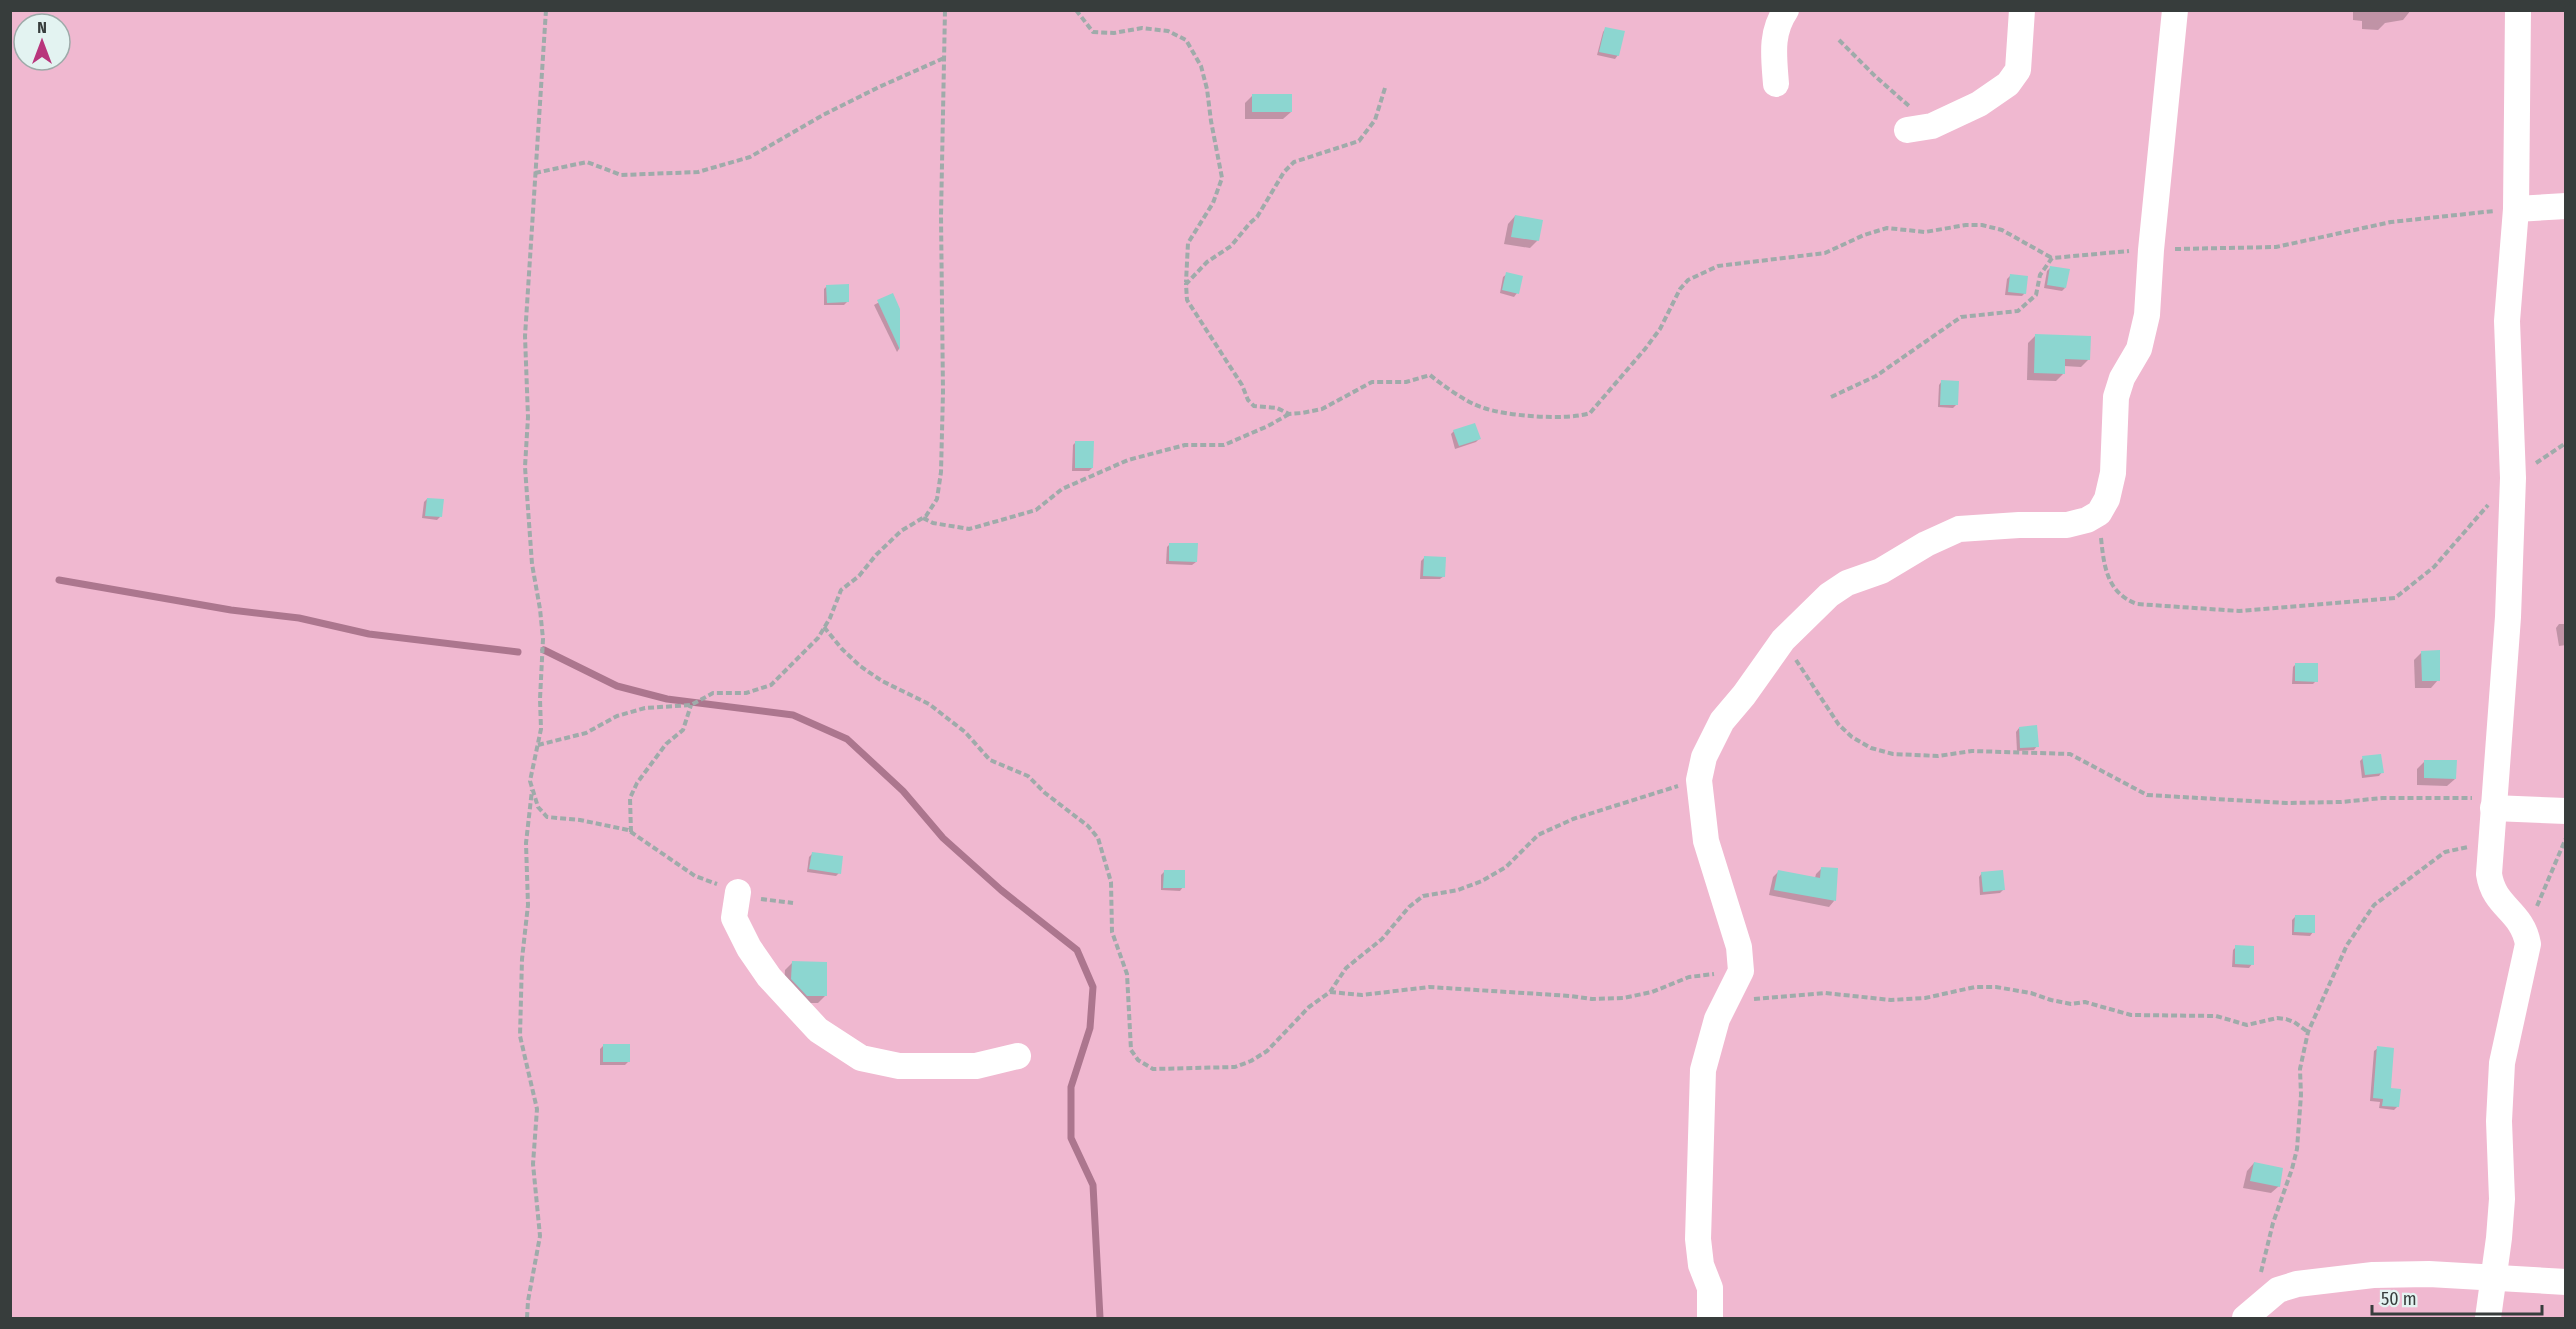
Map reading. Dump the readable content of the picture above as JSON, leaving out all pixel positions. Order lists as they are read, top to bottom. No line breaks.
{"scale_bar":"50 m","north":"top"}
